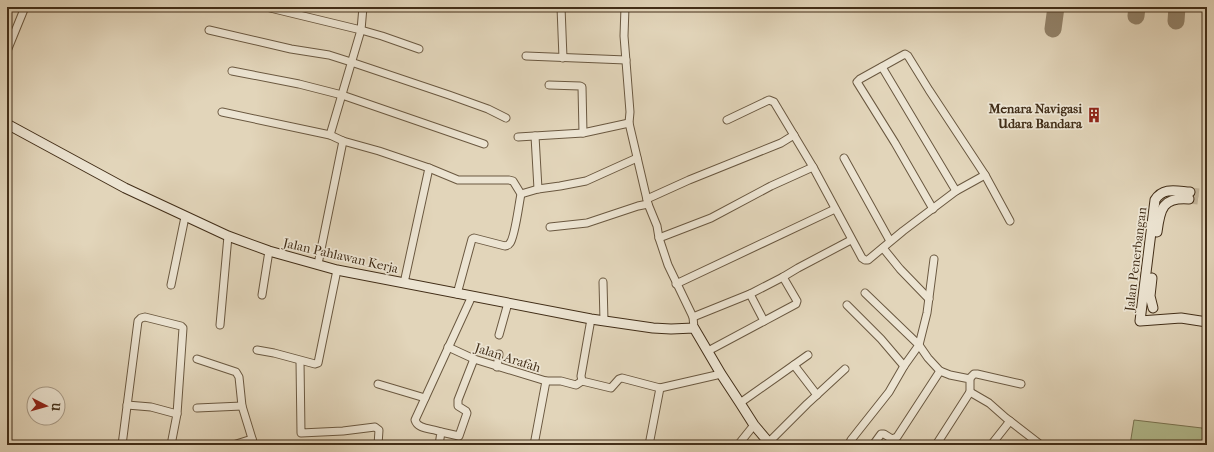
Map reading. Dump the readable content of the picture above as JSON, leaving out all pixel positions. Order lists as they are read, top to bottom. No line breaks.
{"streets":{"street":["Jalan Pahlawan Kerja","Jalan Penerbangan","Jalan Arafah"]},"places":{"building":["Menara Navigasi Udara Bandara"]},"north":"right"}
